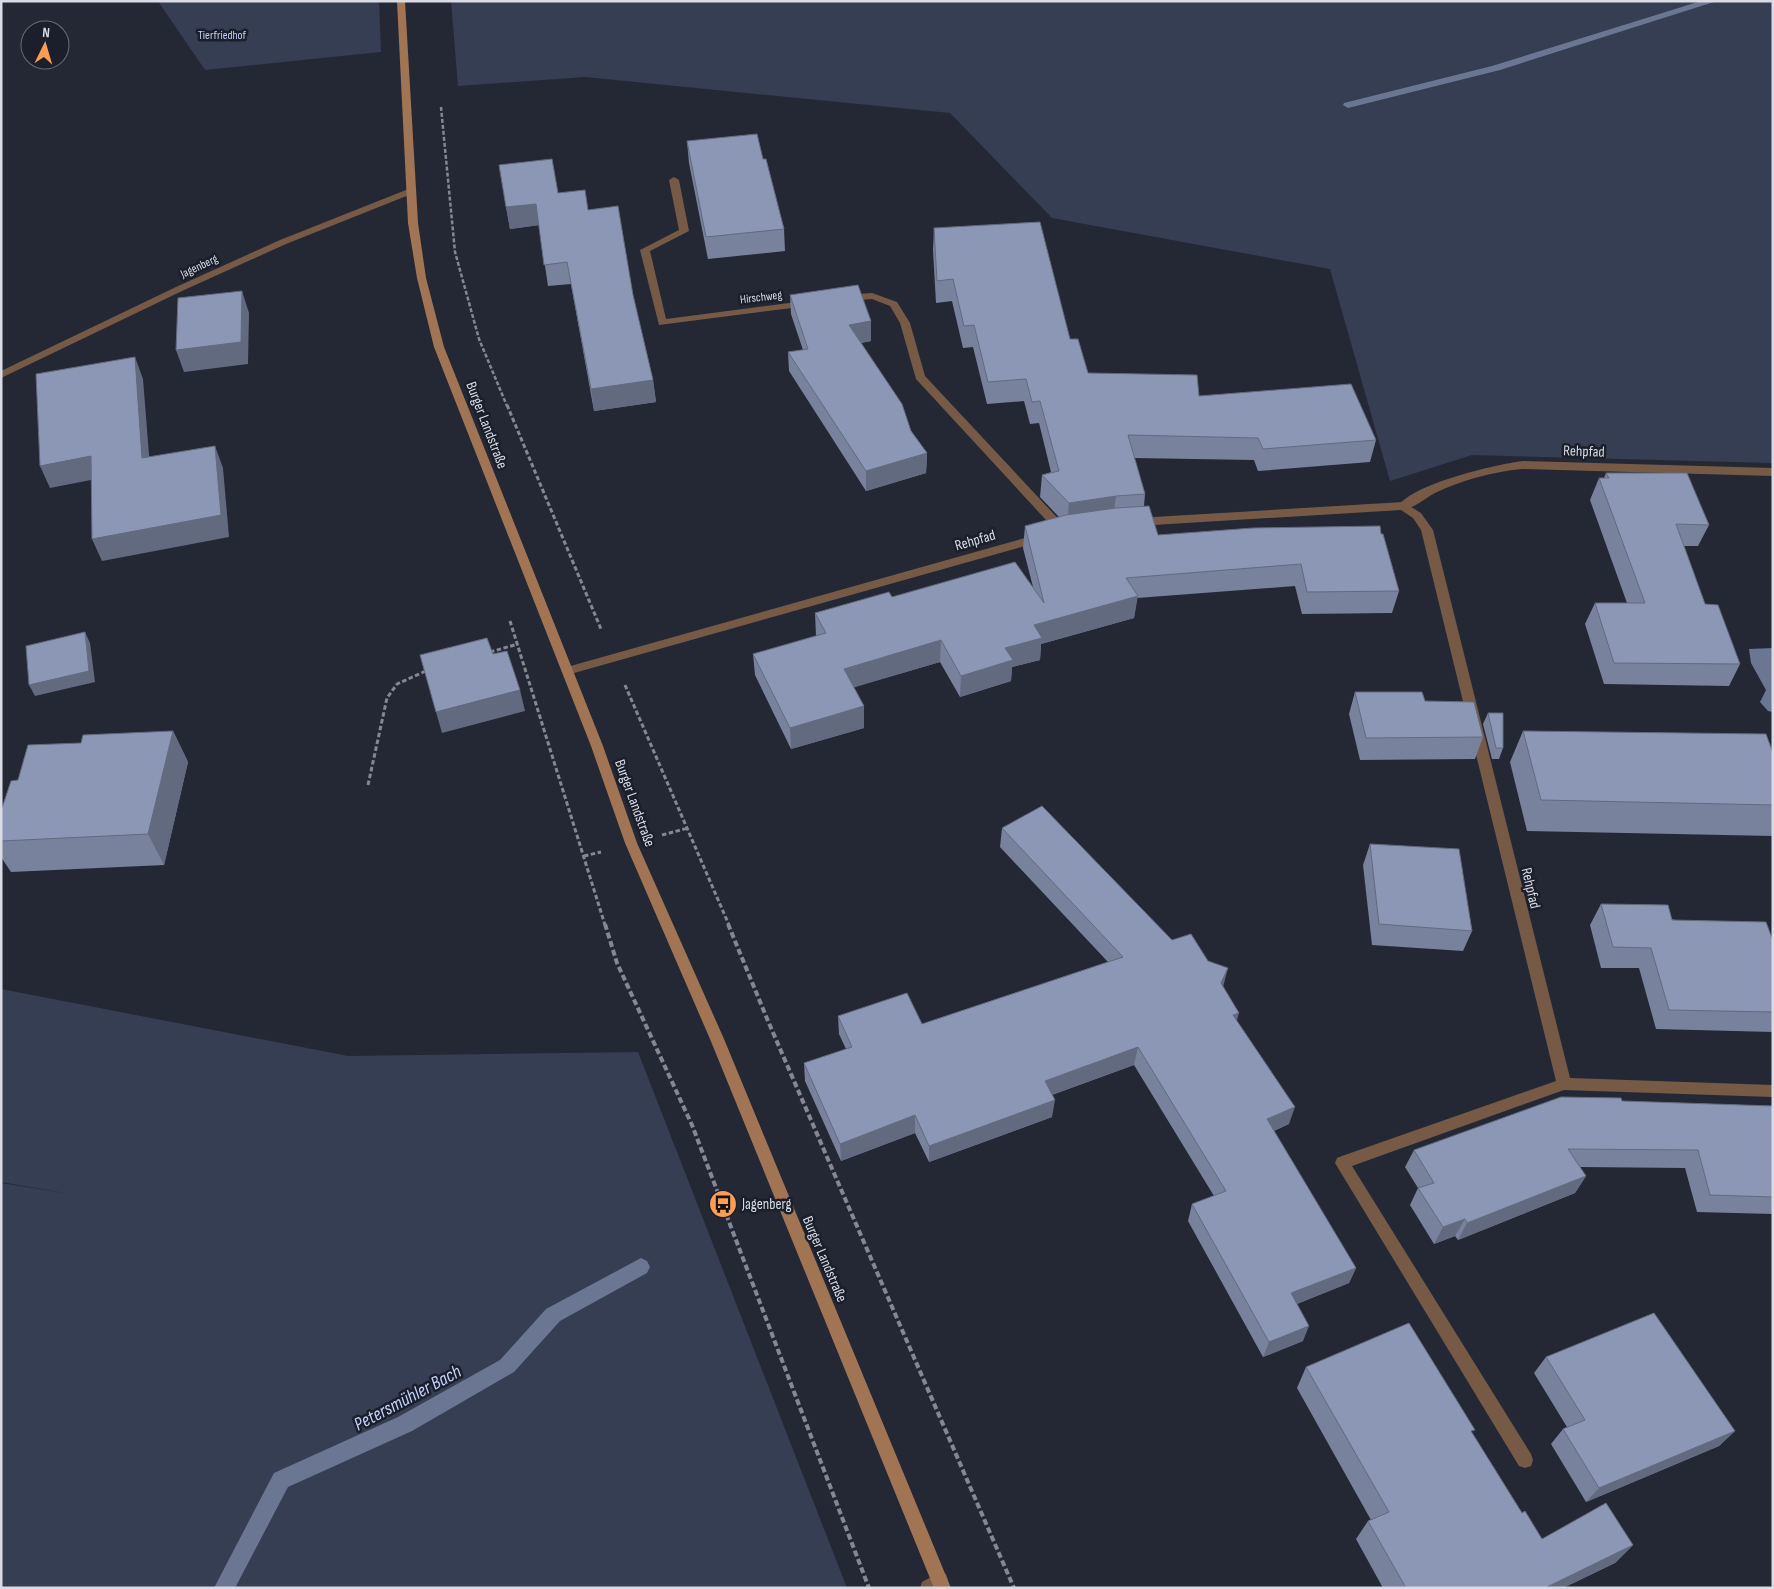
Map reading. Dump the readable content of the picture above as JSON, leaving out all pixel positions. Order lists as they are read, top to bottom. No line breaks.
{"streets":{"main road":["Burger Landstraße"],"street":["Jagenberg","Hirschweg","Rehpfad"]},"crossings":[["Jagenberg","Burger Landstraße"],["Burger Landstraße","Rehpfad"]],"water":["Petersmühler Bach"],"parks":["Tierfriedhof"],"places":{"bus stop":["Jagenberg"]},"north":"top"}
